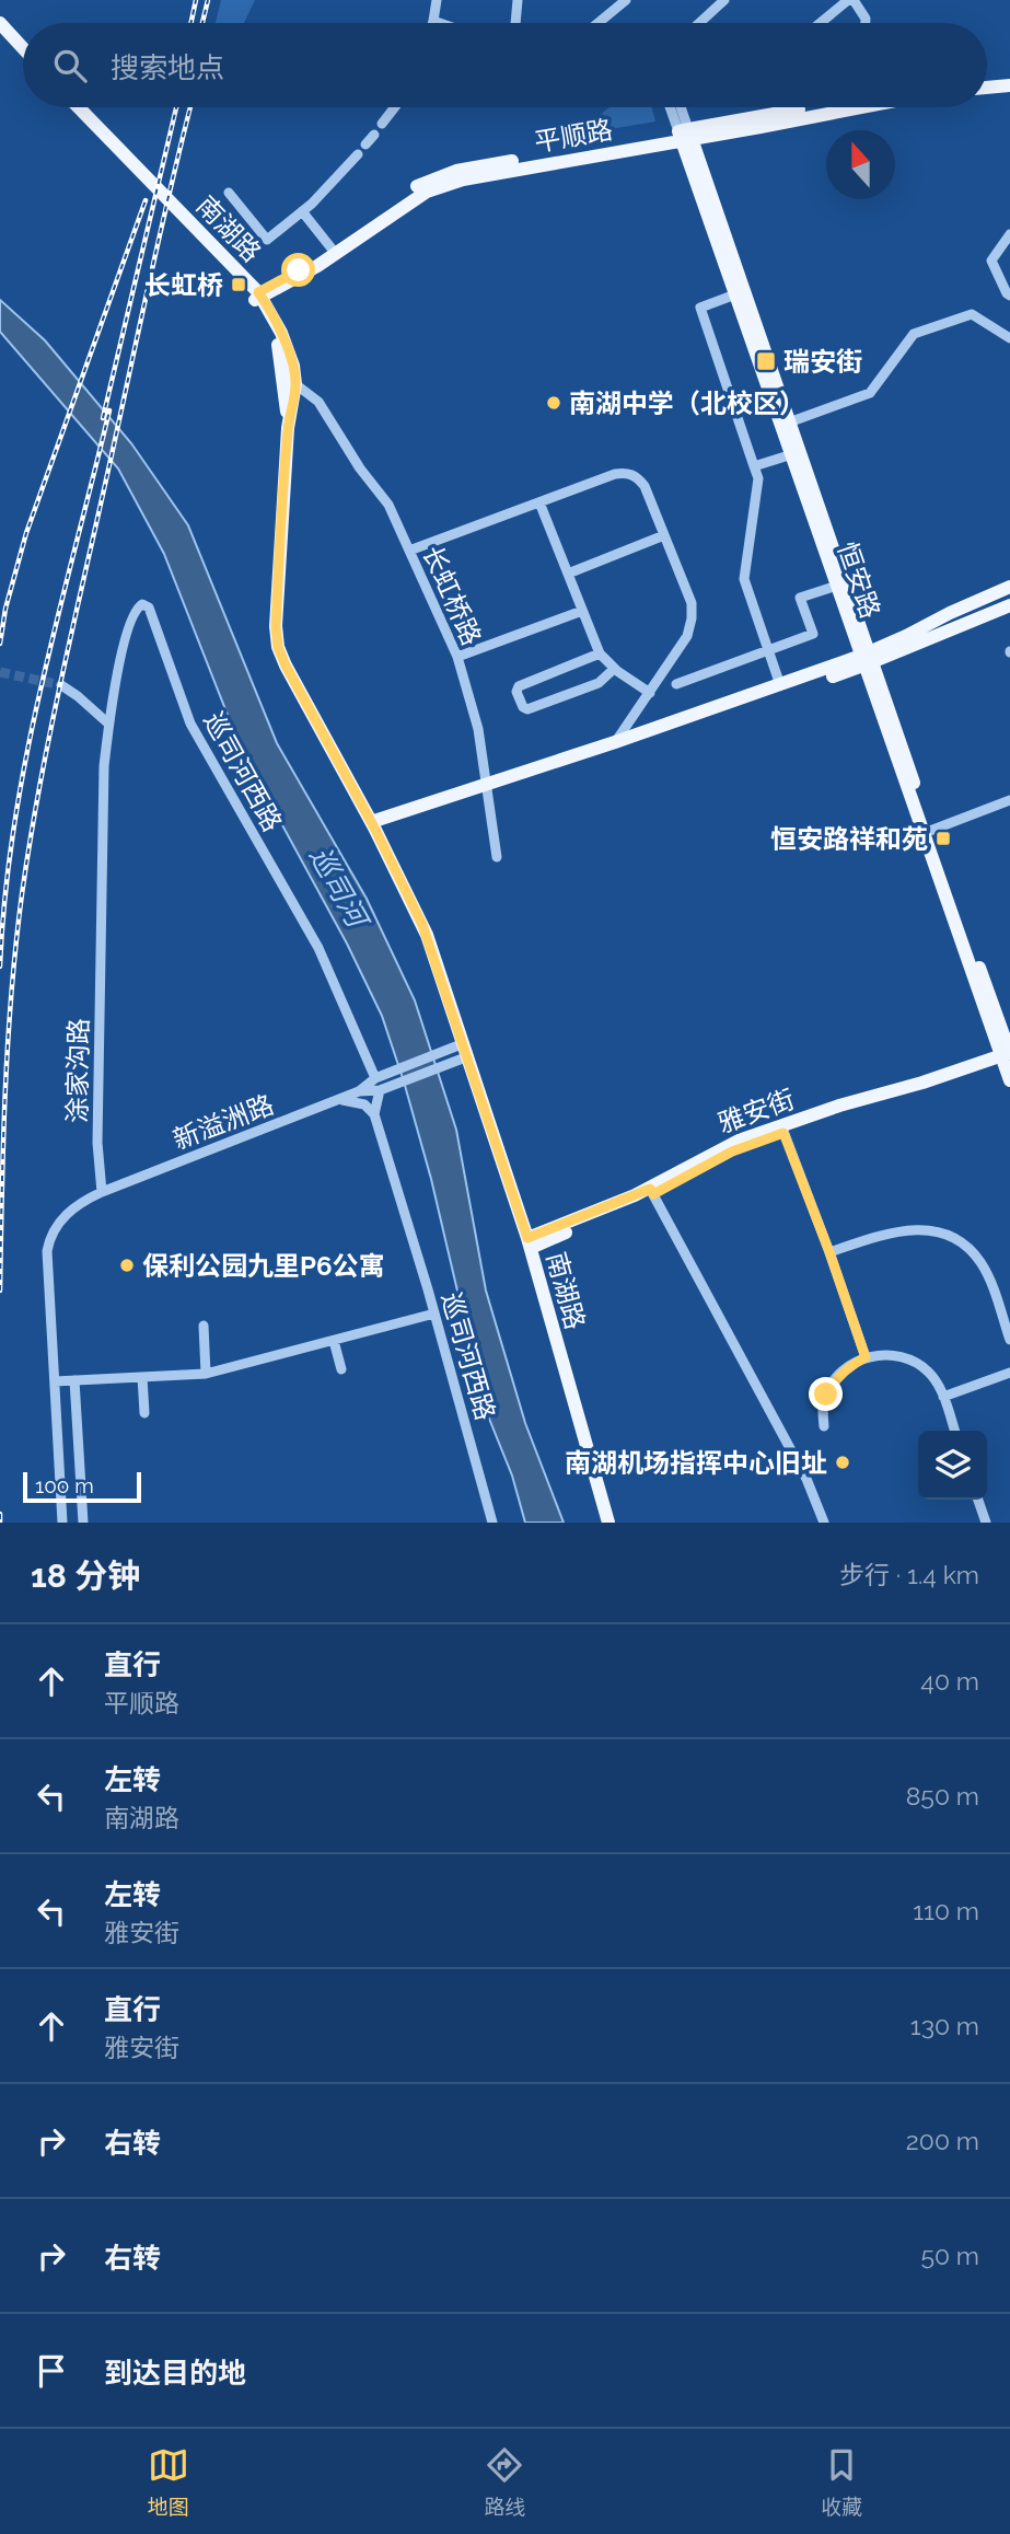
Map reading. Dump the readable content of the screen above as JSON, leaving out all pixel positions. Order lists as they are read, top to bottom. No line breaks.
{"streets":{"main road":["平顺路","南湖路","恒安路","雅安街"],"street":["长虹桥路","巡司河西路","涂家沟路","新溢洲路"]},"crossings":[["平顺路","南湖路"],["平顺路","恒安路"],["南湖路","长虹桥路"],["南湖路","雅安街"],["南湖路","新溢洲路"],["恒安路","雅安街"],["巡司河西路","涂家沟路"],["巡司河西路","新溢洲路"],["涂家沟路","新溢洲路"]],"water":["巡司河"],"places":{"transit":["长虹桥","瑞安街","恒安路祥和苑"],"other":["南湖中学（北校区）","保利公园九里P6公寓","南湖机场指挥中心旧址"]},"scale_bar":"100 m","north":"top","page":{"search":"搜索地点","scale":"100 m","heading":["18 分钟","步行 · 1.4 km"],"list":[["直行","平顺路","40 m"],["左转","南湖路","850 m"],["左转","雅安街","110 m"],["直行","雅安街","130 m"],["右转","200 m"],["右转","50 m"],"到达目的地"],"nav":["地图","路线","收藏"]}}
